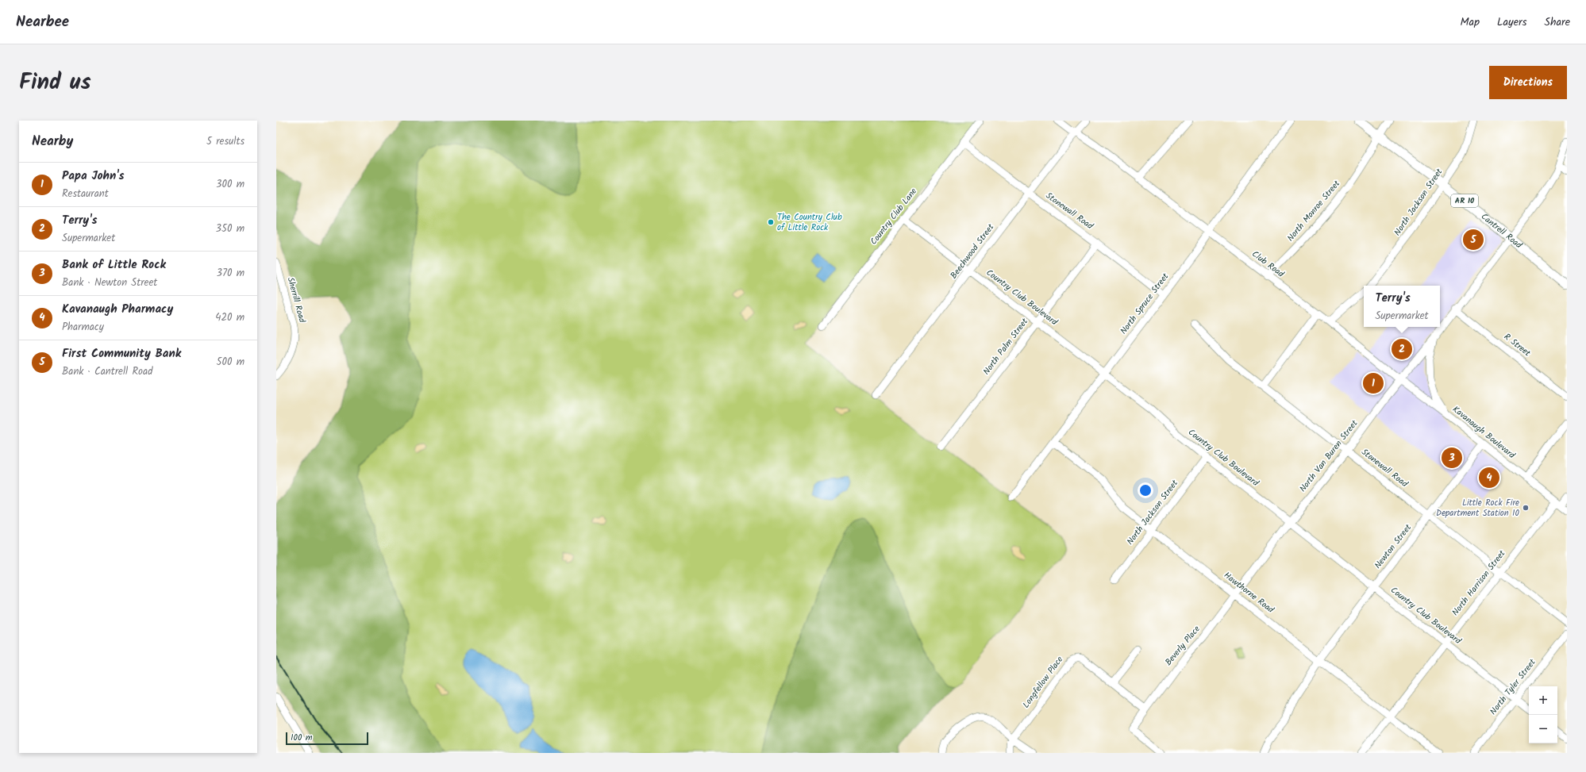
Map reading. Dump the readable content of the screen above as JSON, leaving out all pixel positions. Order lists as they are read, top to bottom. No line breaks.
{"streets":{"main road":["AR 10","Cantrell Road"],"street":["North Jackson Street","Stonewall Road","North Monroe Street","Country Club Lane","Beechwood Street","Club Road","Country Club Boulevard","Sherrill Road","North Spruce Street","R Street","North Palm Street","Kavanaugh Boulevard","North Van Buren Street","Newton Street","North Harrison Street","Hawthorne Road","Beverly Place","Longfellow Place","North Tyler Street"]},"crossings":[["North Jackson Street","Cantrell Road"],["North Jackson Street","Club Road"],["North Jackson Street","Country Club Boulevard"],["North Jackson Street","Hawthorne Road"],["Stonewall Road","Country Club Lane"],["Stonewall Road","Beechwood Street"],["Stonewall Road","North Spruce Street"],["Stonewall Road","North Palm Street"],["Stonewall Road","North Van Buren Street"],["Stonewall Road","Newton Street"],["Stonewall Road","North Harrison Street"],["North Monroe Street","Cantrell Road"],["North Monroe Street","Club Road"],["Country Club Lane","Country Club Boulevard"],["Cantrell Road","Kavanaugh Boulevard"],["Beechwood Street","Club Road"],["Beechwood Street","Country Club Boulevard"],["Club Road","North Spruce Street"],["Club Road","Kavanaugh Boulevard"],["Club Road","North Van Buren Street"],["Country Club Boulevard","North Spruce Street"],["Country Club Boulevard","North Palm Street"],["Country Club Boulevard","North Van Buren Street"],["Country Club Boulevard","Newton Street"],["Country Club Boulevard","North Harrison Street"],["Country Club Boulevard","North Tyler Street"],["North Spruce Street","Hawthorne Road"],["R Street","Kavanaugh Boulevard"],["Kavanaugh Boulevard","North Van Buren Street"],["Kavanaugh Boulevard","Newton Street"],["Kavanaugh Boulevard","North Harrison Street"],["North Van Buren Street","Beverly Place"],["Newton Street","Hawthorne Road"],["North Harrison Street","Hawthorne Road"],["Hawthorne Road","Beverly Place"],["Beverly Place","Longfellow Place"]],"places":["The Country Club of Little Rock","Little Rock Fire Department Station 10"],"scale_bar":"100 m","page":{"header":"Nearbee","nav":["Map","Layers","Share"],"title":"Find us","buttons":"Directions","heading":["Nearby","5 results"],"list":[{"mark":"1","name":"Papa John's","note":"Restaurant","value":"300 m"},{"mark":"2","name":"Terry's","note":"Supermarket","value":"350 m"},{"mark":"3","name":"Bank of Little Rock","note":"Bank · Newton Street","value":"370 m"},{"mark":"4","name":"Kavanaugh Pharmacy","note":"Pharmacy","value":"420 m"},{"mark":"5","name":"First Community Bank","note":"Bank · Cantrell Road","value":"500 m"}],"pins":["5","2","1","3","4"],"popup":["Terry's","Supermarket"],"map_buttons":["+","−"],"scale":"100 m"}}
